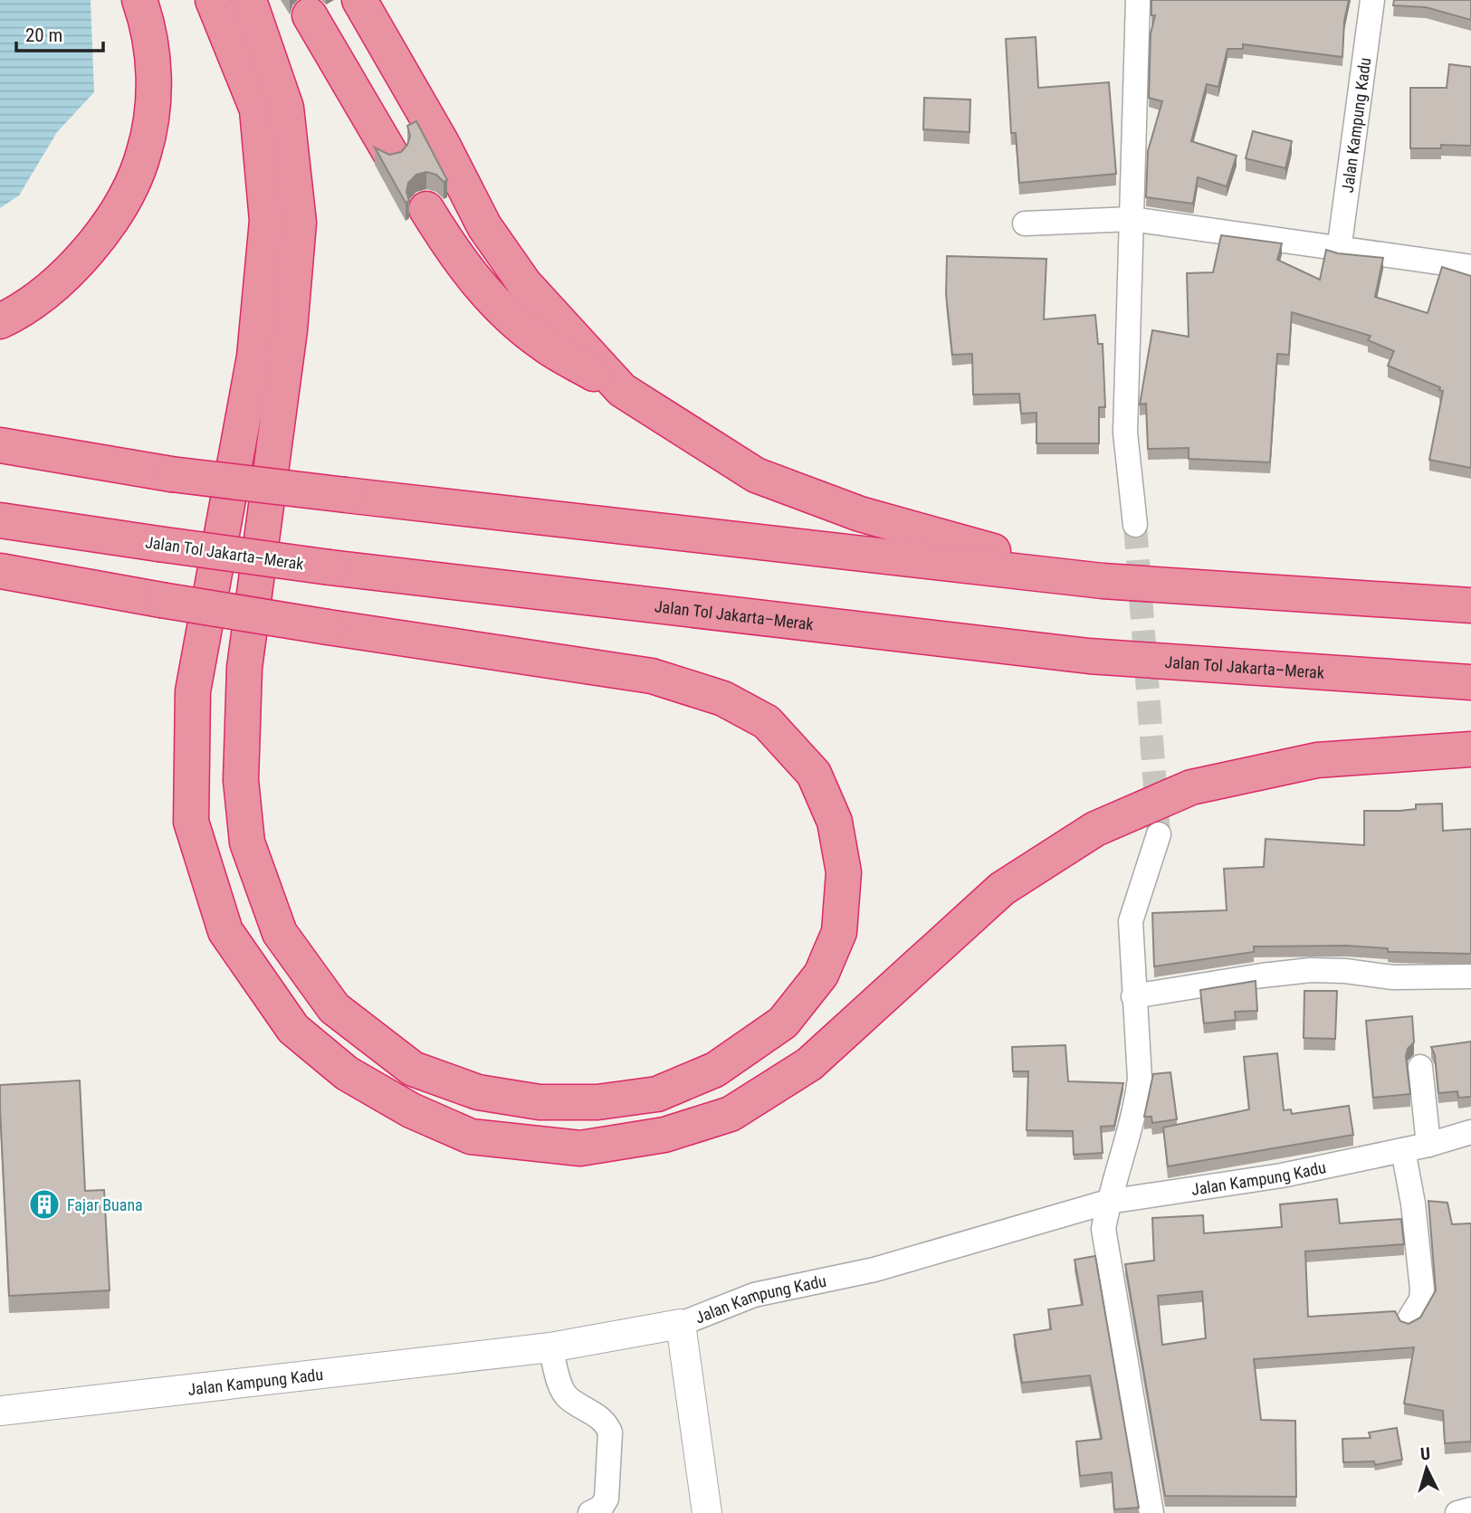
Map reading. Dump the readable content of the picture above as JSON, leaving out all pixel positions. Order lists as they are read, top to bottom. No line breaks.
{"streets":{"highway":["Jalan Tol Jakarta–Merak"],"street":["Jalan Kampung Kadu"]},"places":{"building":["Fajar Buana"]},"scale_bar":"20 m","north":"top"}
